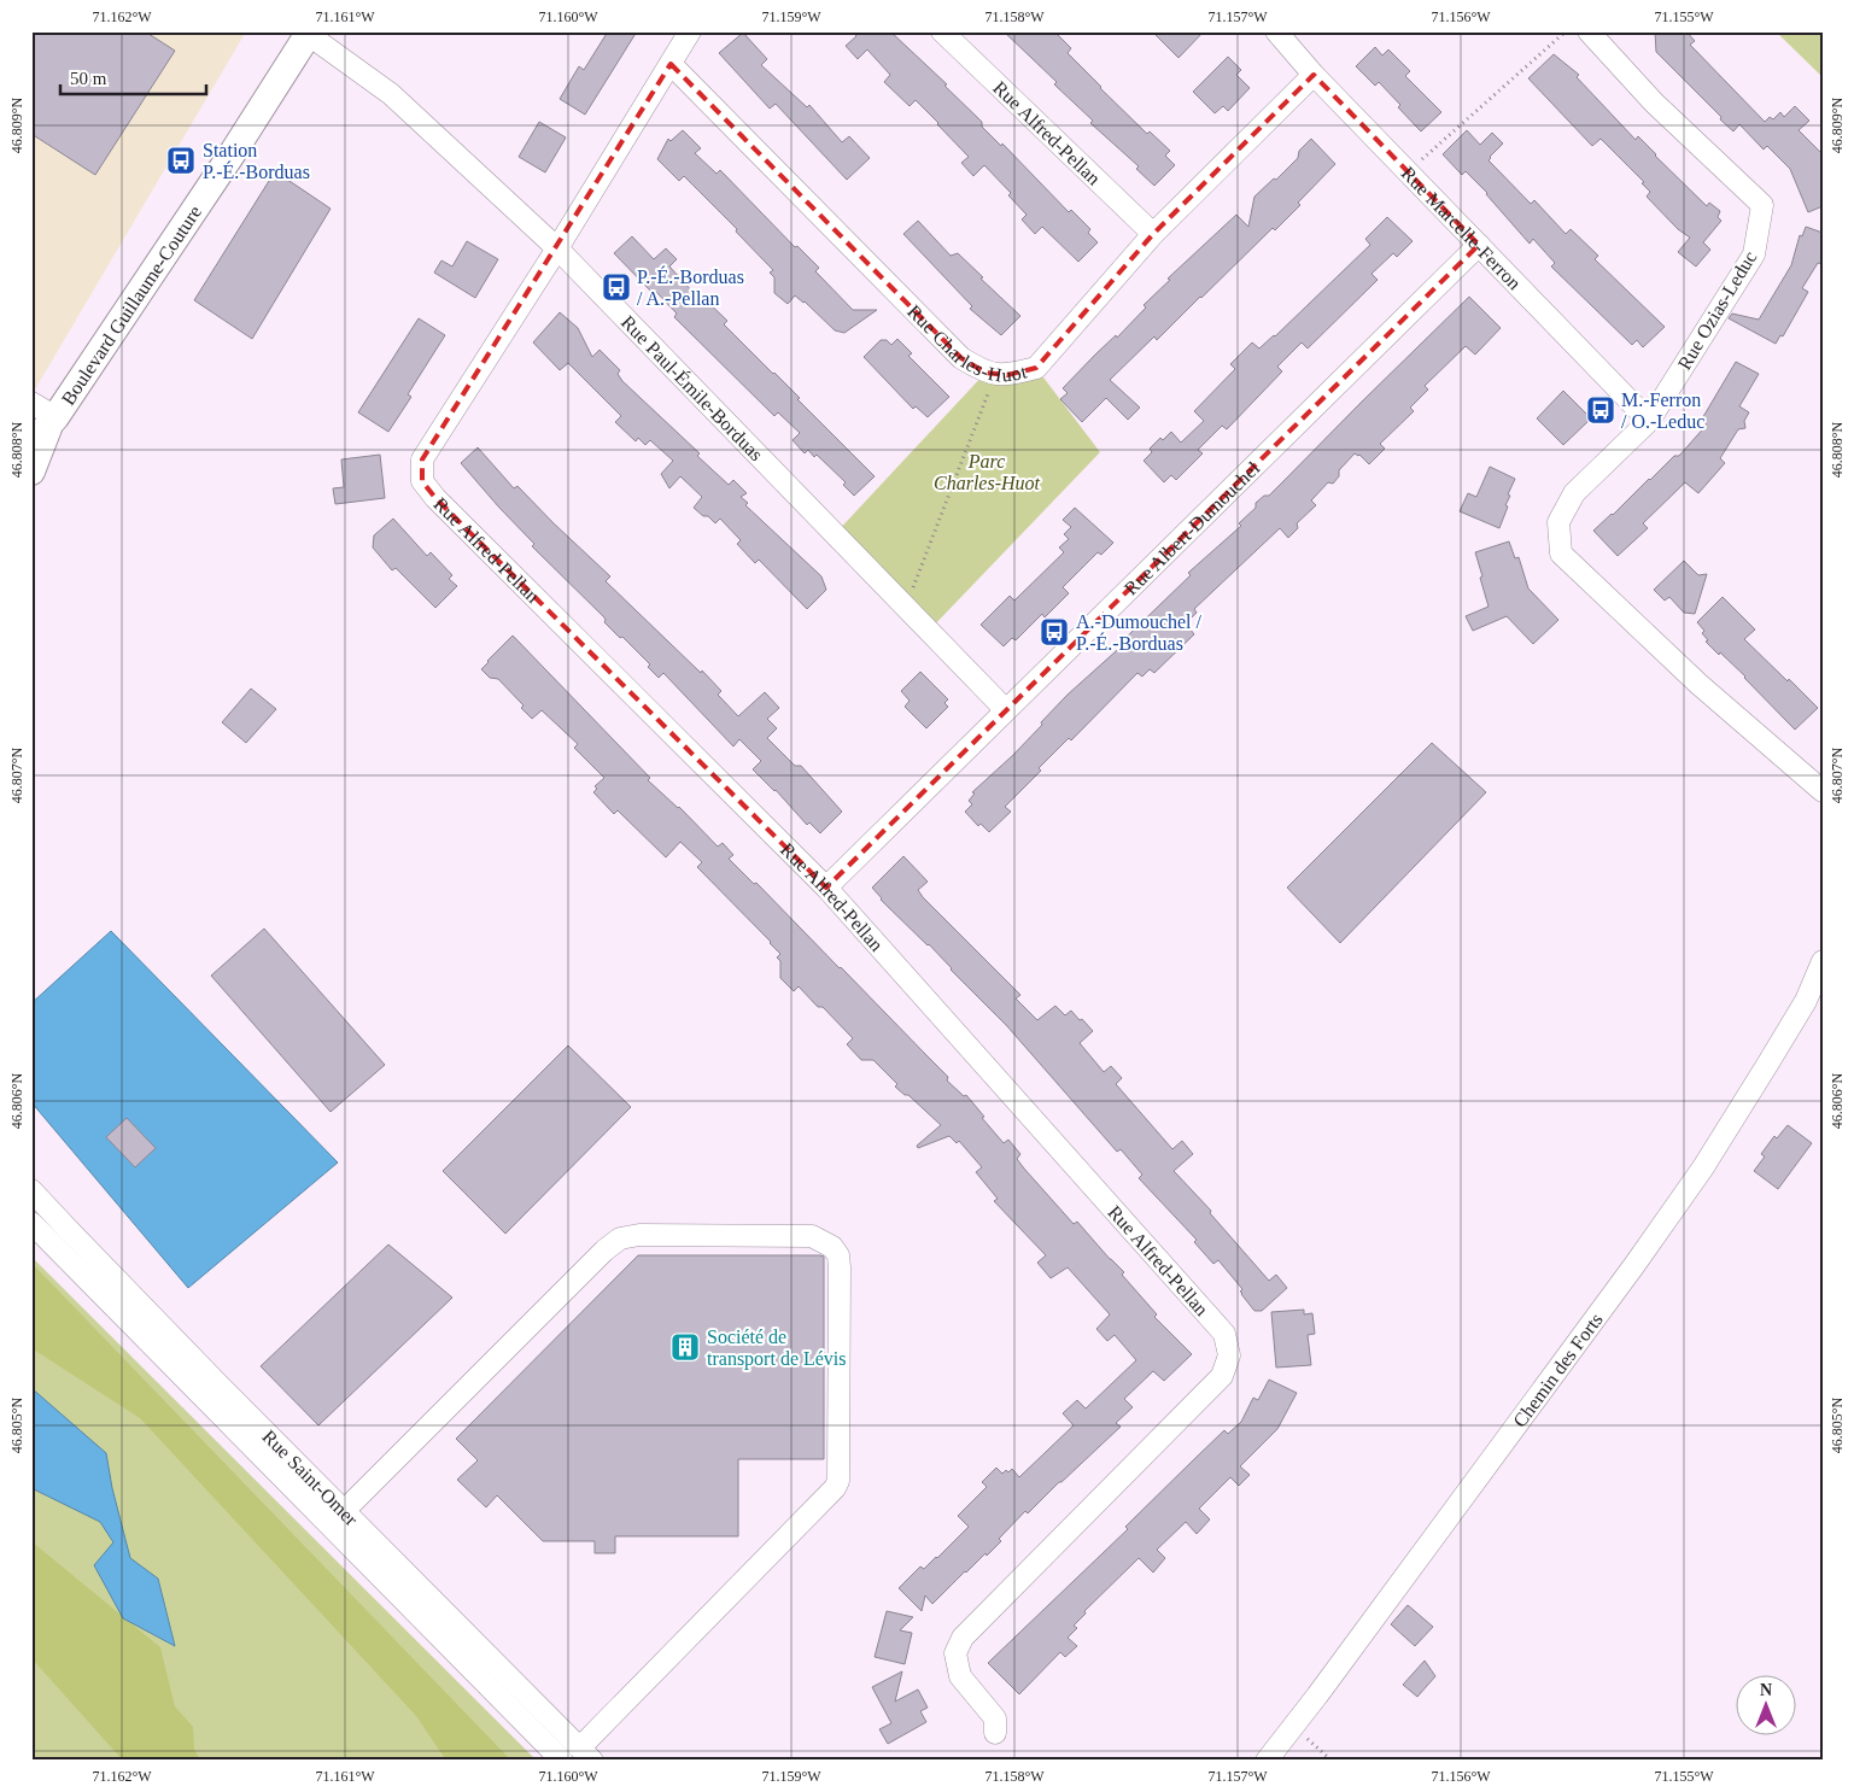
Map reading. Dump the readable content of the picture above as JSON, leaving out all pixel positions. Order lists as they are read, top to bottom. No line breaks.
{"streets":{"main road":["Boulevard Guillaume-Couture"],"street":["Rue Alfred-Pellan","Rue Marcelle-Ferron","Rue Ozias-Leduc","Rue Charles-Huot","Rue Paul-Émile-Borduas","Rue Albert-Dumouchel","Chemin des Forts","Rue Saint-Omer"]},"crossings":[["Rue Alfred-Pellan","Rue Charles-Huot"],["Rue Alfred-Pellan","Rue Paul-Émile-Borduas"],["Rue Alfred-Pellan","Rue Albert-Dumouchel"],["Rue Marcelle-Ferron","Rue Ozias-Leduc"],["Rue Marcelle-Ferron","Rue Charles-Huot"],["Rue Marcelle-Ferron","Rue Albert-Dumouchel"],["Boulevard Guillaume-Couture","Rue Paul-Émile-Borduas"],["Rue Paul-Émile-Borduas","Rue Albert-Dumouchel"]],"parks":["Parc Charles-Huot"],"places":{"bus stop":["Station P.-É.-Borduas","P.-É.-Borduas / A.-Pellan","M.-Ferron / O.-Leduc","A.-Dumouchel / P.-É.-Borduas"],"building":["Société de transport de Lévis"]},"scale_bar":"50 m","north":"top","coordinates":["71.162°W","71.161°W","71.160°W","71.159°W","71.158°W","71.157°W","71.156°W","71.155°W","46.809°N","46.808°N","46.807°N","46.806°N","46.805°N"]}
